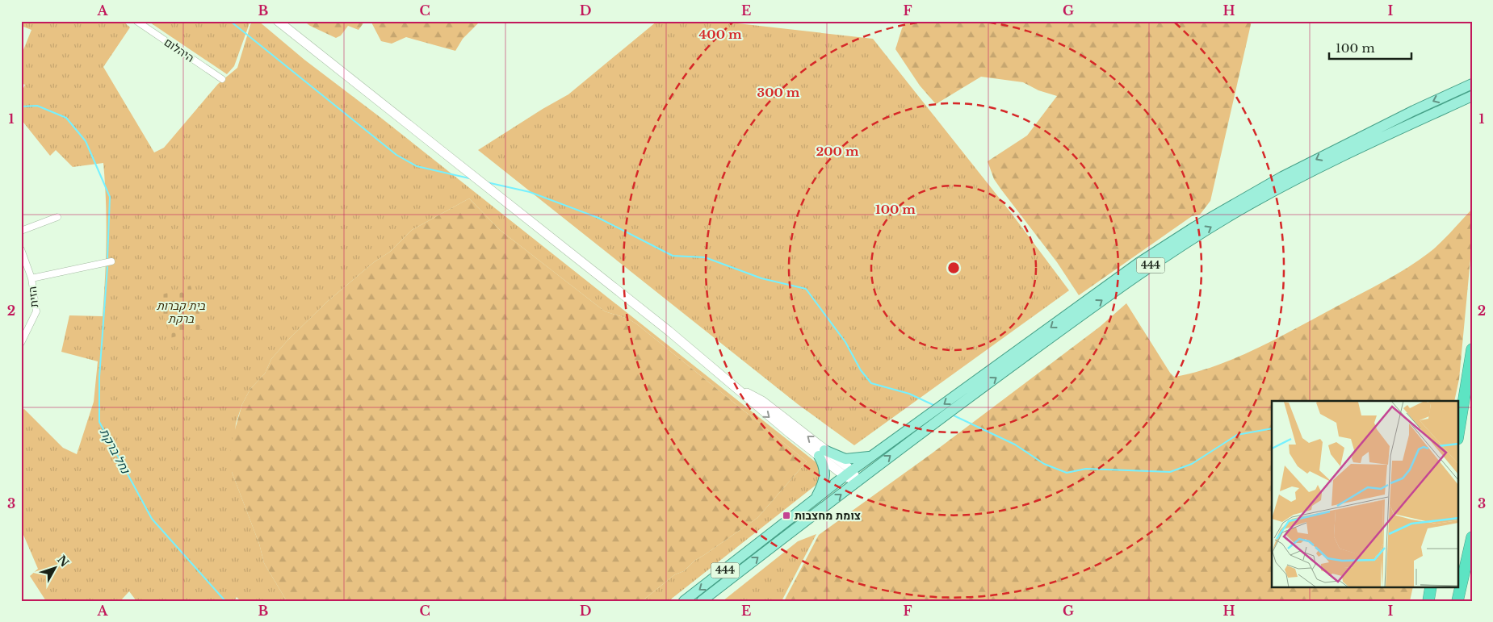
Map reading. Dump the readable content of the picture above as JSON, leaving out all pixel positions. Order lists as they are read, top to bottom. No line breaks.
{"streets":{"main road":["444"],"street":["היהלום","הזית"]},"water":["נחל ברקת"],"parks":["בית קברות ברקת"],"places":{"transit":["צומת מחצבות"]},"scale_bar":"100 m","north":"top right","grid":{"columns":["A","B","C","D","E","F","G","H","I"],"rows":["1","2","3"]},"rings":["400 m","300 m","200 m","100 m"]}
